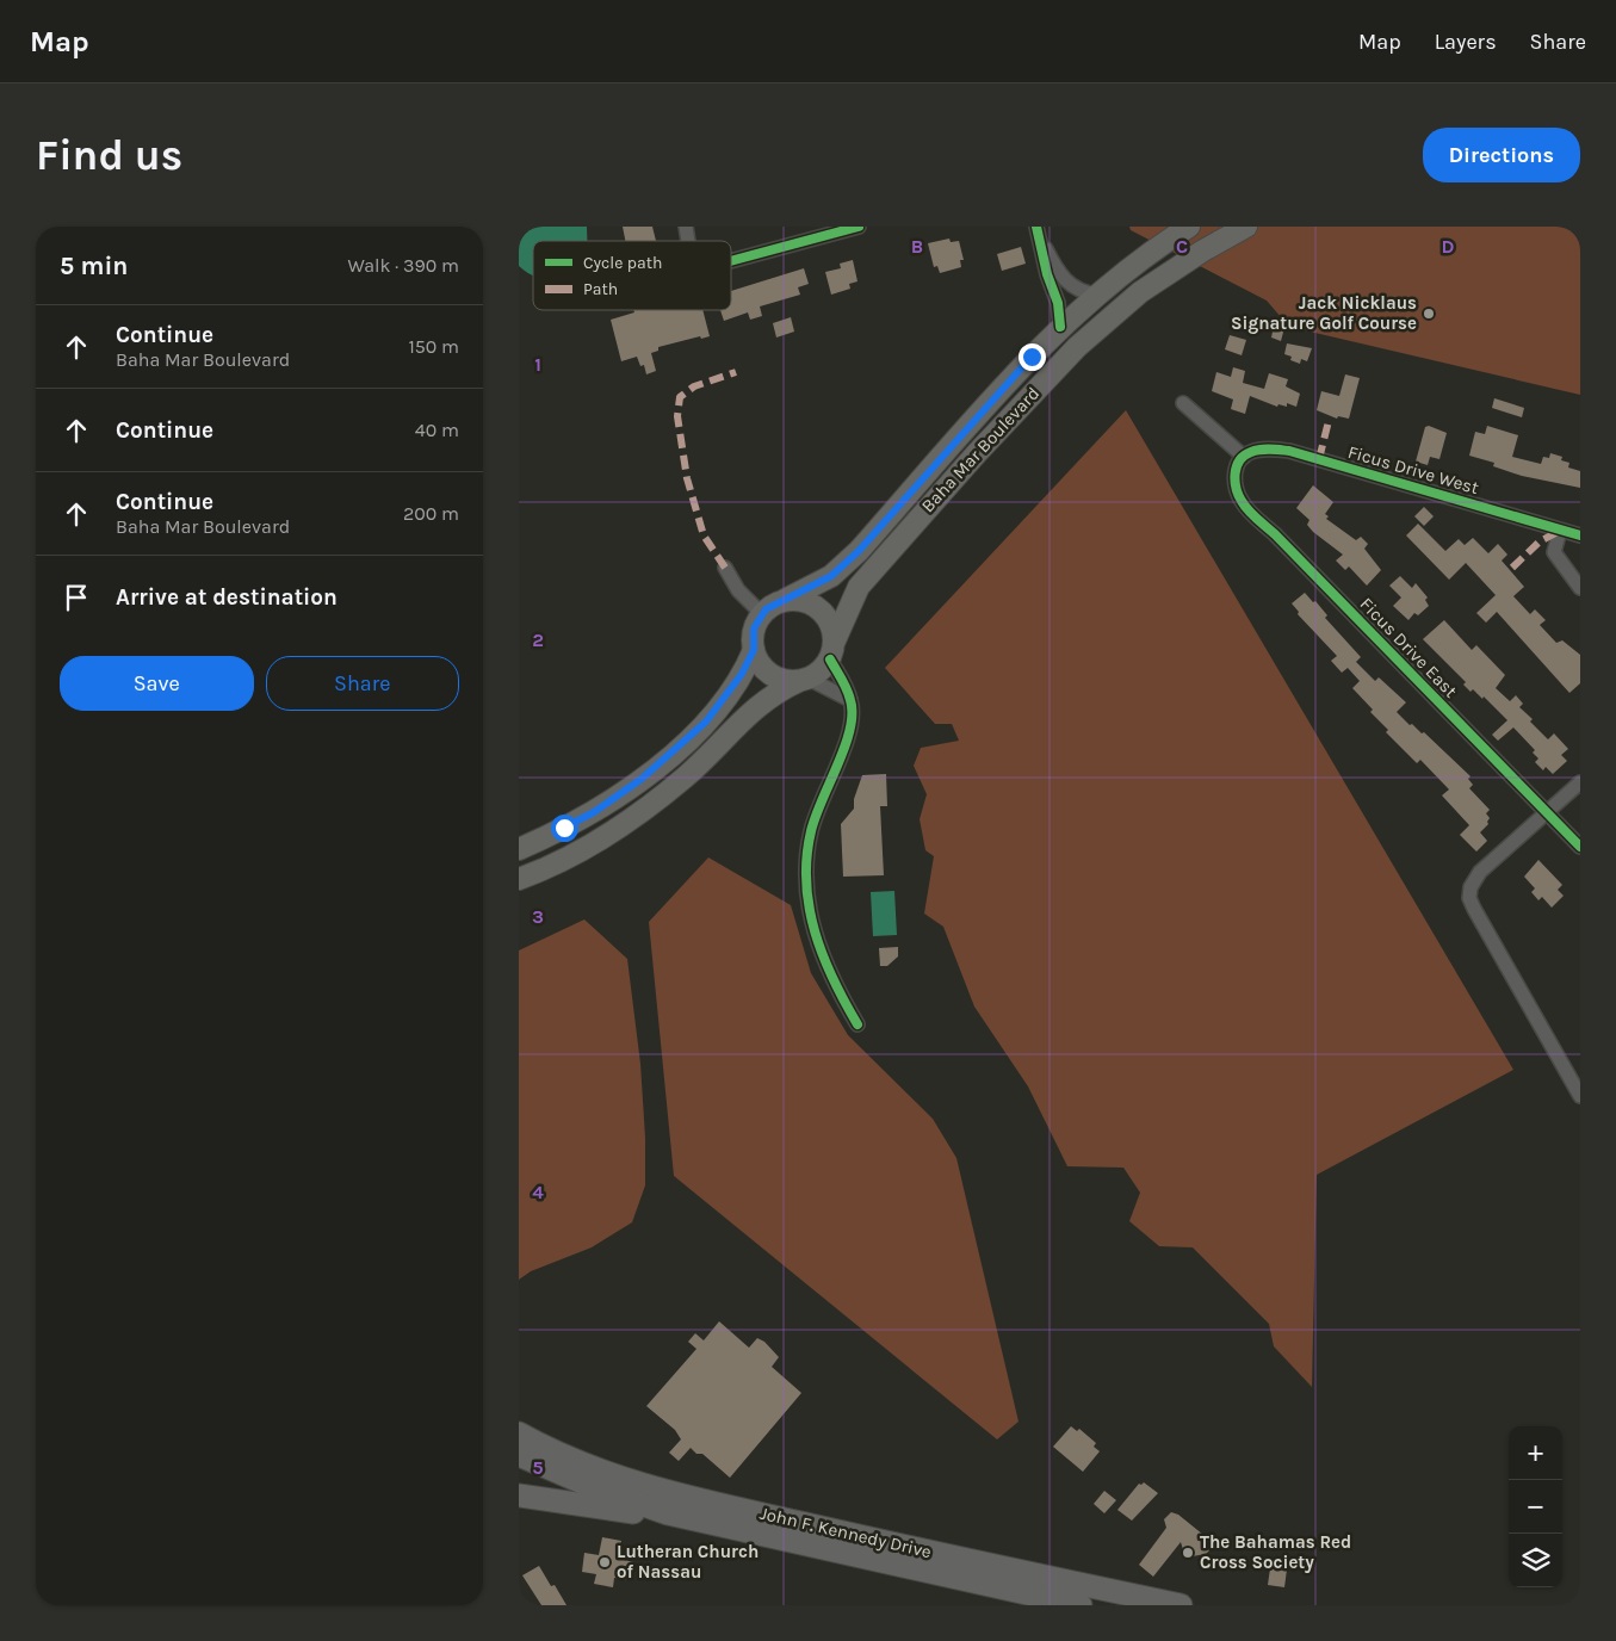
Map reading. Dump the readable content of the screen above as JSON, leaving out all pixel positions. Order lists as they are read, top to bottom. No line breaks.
{"streets":{"highway":["John F. Kennedy Drive"],"main road":["Baha Mar Boulevard"],"street":["Ficus Drive West","Ficus Drive East"]},"crossings":[["Ficus Drive West","Ficus Drive East"]],"places":["Jack Nicklaus Signature Golf Course","The Bahamas Red Cross Society","Lutheran Church of Nassau"],"legend":["Cycle path","Path"],"page":{"header":"Map","nav":["Map","Layers","Share"],"buttons":["Directions",["Save","Share"]],"title":"Find us","heading":["5 min","Walk · 390 m"],"list":[["Continue","Baha Mar Boulevard","150 m"],["Continue","40 m"],["Continue","Baha Mar Boulevard","200 m"],"Arrive at destination"],"map_buttons":["+","−"]},"grid":{"columns":["B","C","D"],"rows":["1","2","3","4","5"]}}
